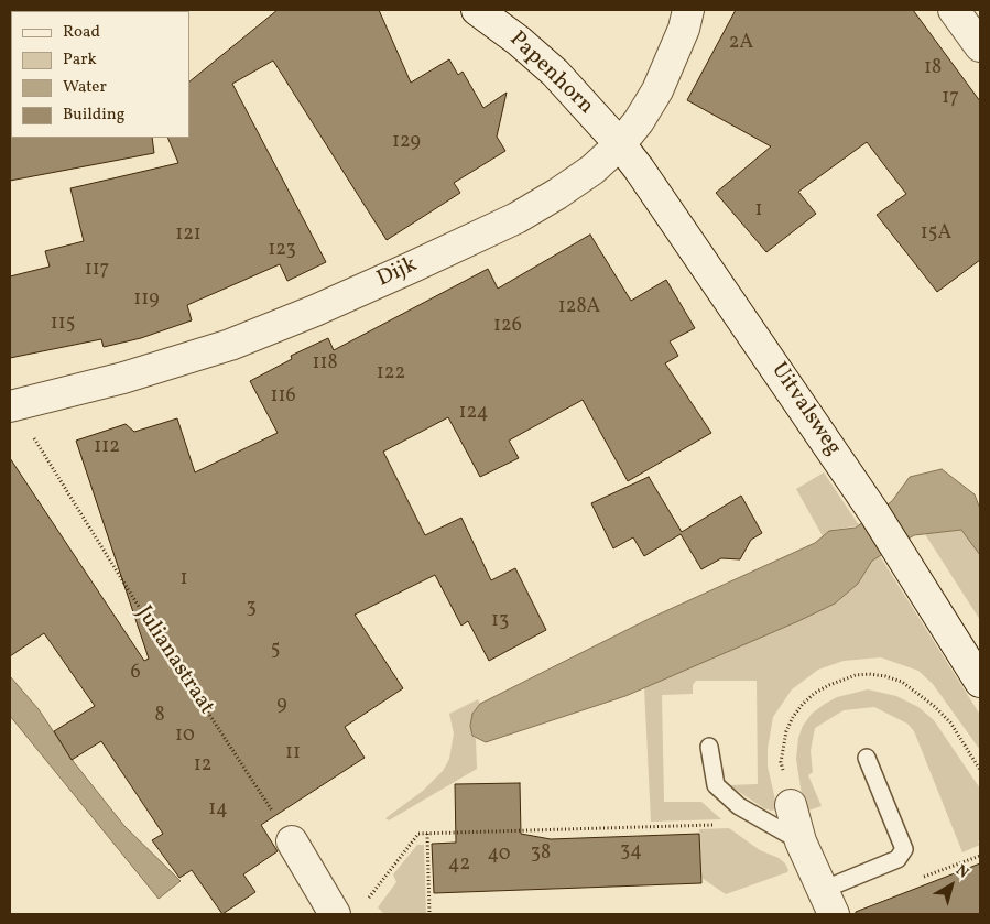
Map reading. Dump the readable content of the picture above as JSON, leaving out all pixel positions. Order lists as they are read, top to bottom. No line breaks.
{"streets":{"street":["Papenhorn","Dijk","Uitvalsweg"],"path":["Julianastraat"]},"crossings":[["Papenhorn","Dijk"],["Papenhorn","Uitvalsweg"],["Dijk","Uitvalsweg"],["Dijk","Julianastraat"]],"house_numbers":["2A","18","17","129","1","15A","121","123","117","119","128A","115","126","118","122","116","124","112","1","3","13","5","6","9","8","10","11","12","14","34","38","40","42"],"legend":["Road","Park","Water","Building"],"north":"top right"}
